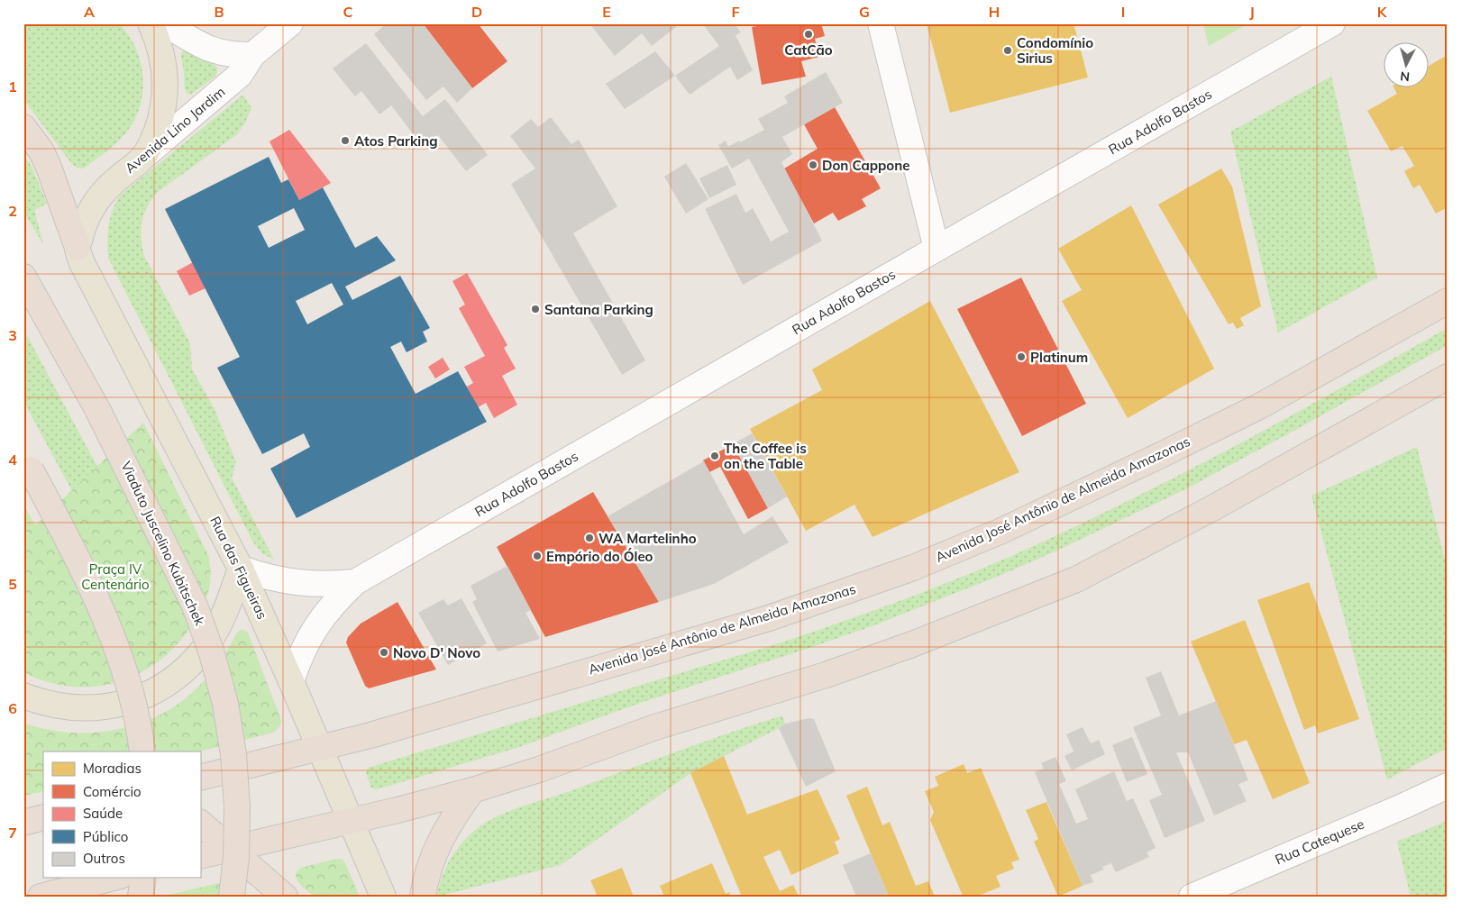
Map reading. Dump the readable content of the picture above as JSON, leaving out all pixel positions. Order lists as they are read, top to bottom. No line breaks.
{"streets":{"highway":["Avenida José Antônio de Almeida Amazonas","Viaduto Juscelino Kubitschek"],"main road":["Avenida Lino Jardim","Rua das Figueiras"],"street":["Rua Adolfo Bastos","Rua Catequese"]},"crossings":[["Rua Adolfo Bastos","Rua das Figueiras"],["Avenida Lino Jardim","Rua das Figueiras"],["Avenida José Antônio de Almeida Amazonas","Rua das Figueiras"]],"parks":["Praça IV Centenário"],"places":["CatCão","Condomínio Sirius","Atos Parking","Don Cappone","Santana Parking","Platinum","The Coffee is on the Table","WA Martelinho","Empório do Óleo","Novo D' Novo"],"legend":["Moradias","Comércio","Saúde","Público","Outros"],"north":"bottom","grid":{"columns":["A","B","C","D","E","F","G","H","I","J","K"],"rows":["1","2","3","4","5","6","7"]}}
